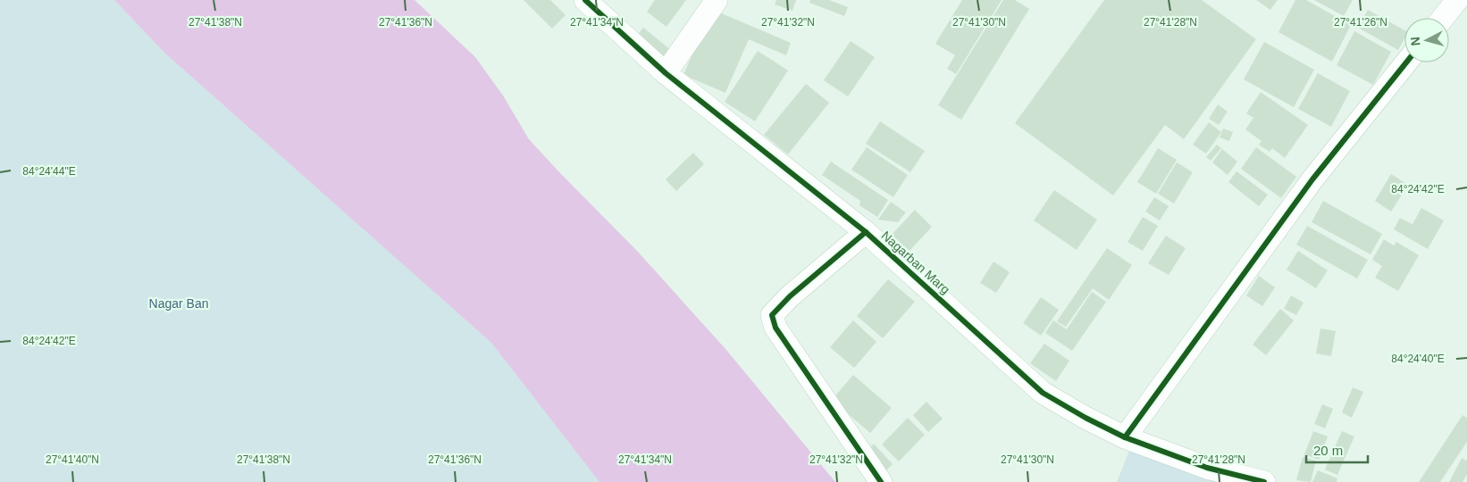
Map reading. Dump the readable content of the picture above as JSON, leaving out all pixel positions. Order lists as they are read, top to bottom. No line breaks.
{"streets":{"street":["Nagarban Marg"]},"parks":["Nagar Ban"],"scale_bar":"20 m","north":"left","coordinates":["27°41'38\"N","27°41'36\"N","27°41'34\"N","27°41'32\"N","27°41'30\"N","27°41'28\"N","27°41'26\"N","84°24'44\"E","84°24'42\"E","84°24'40\"E","27°41'40\"N"]}
